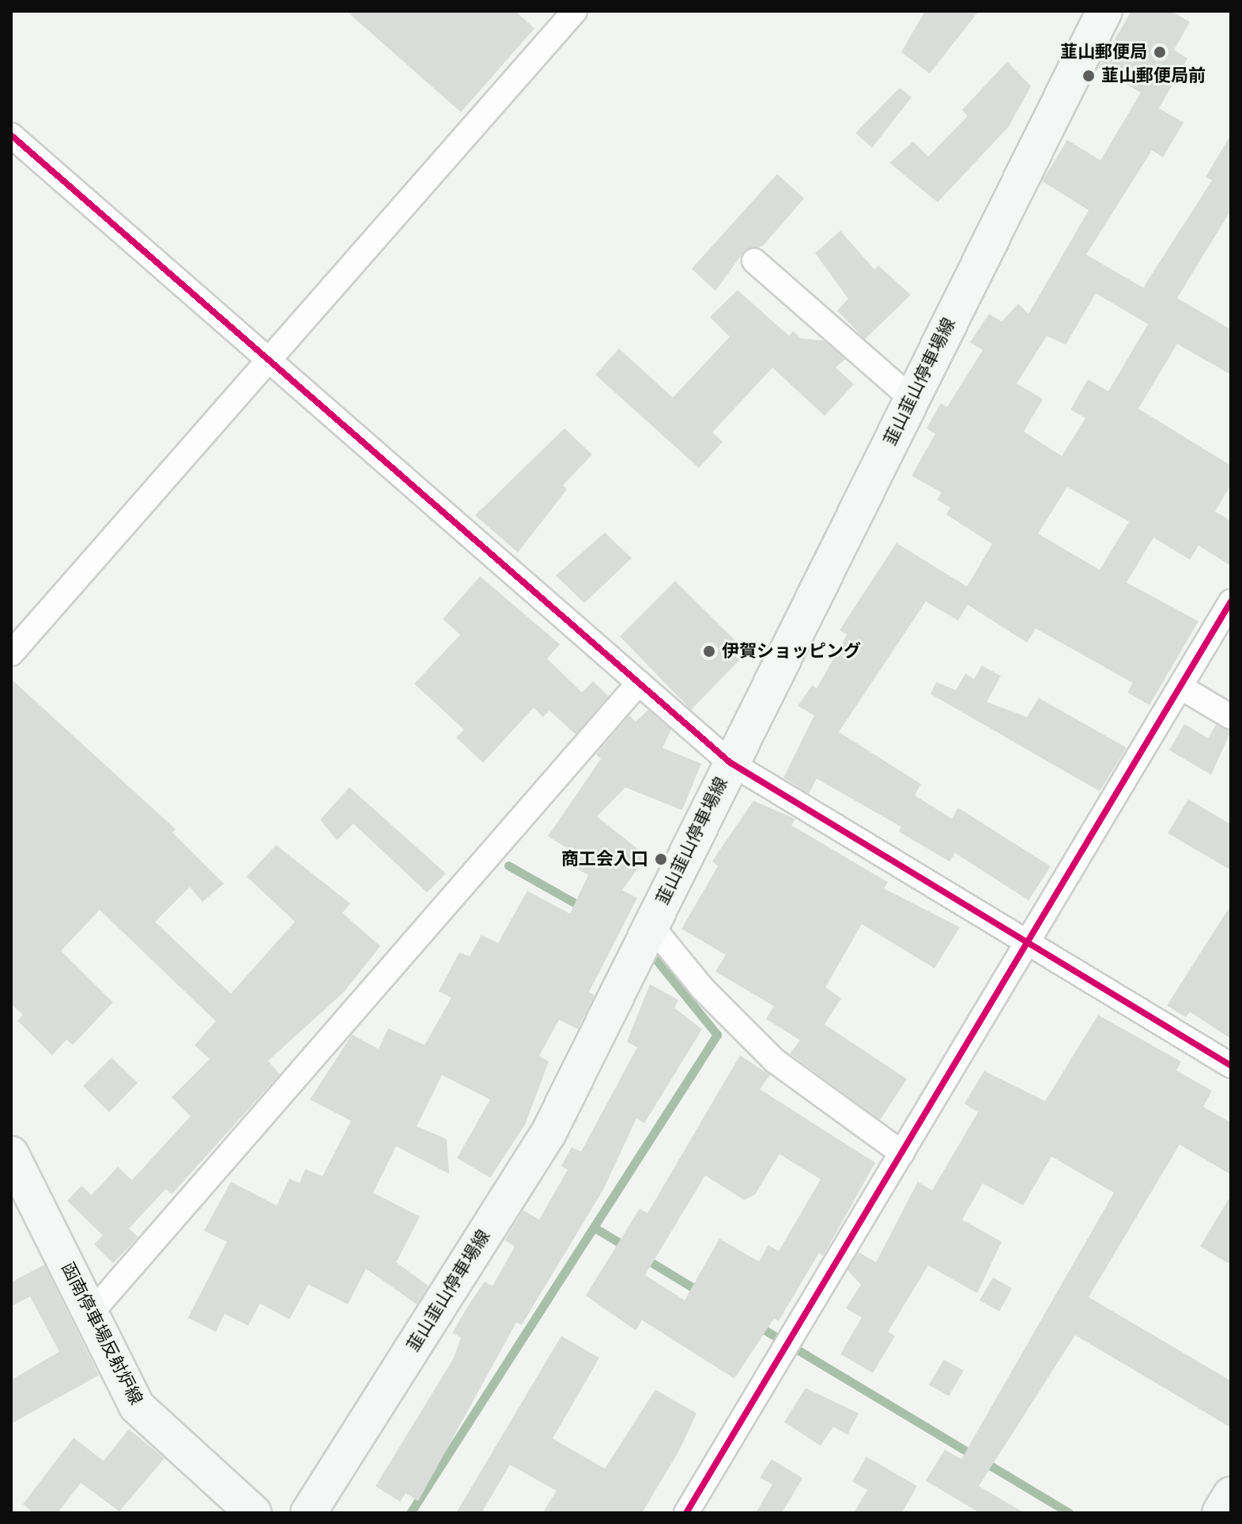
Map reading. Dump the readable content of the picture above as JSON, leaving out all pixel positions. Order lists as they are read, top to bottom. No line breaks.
{"streets":{"main road":["韮山韮山停車場線","函南停車場反射炉線"]},"places":["韮山郵便局","韮山郵便局前","伊賀ショッピング","商工会入口"]}
